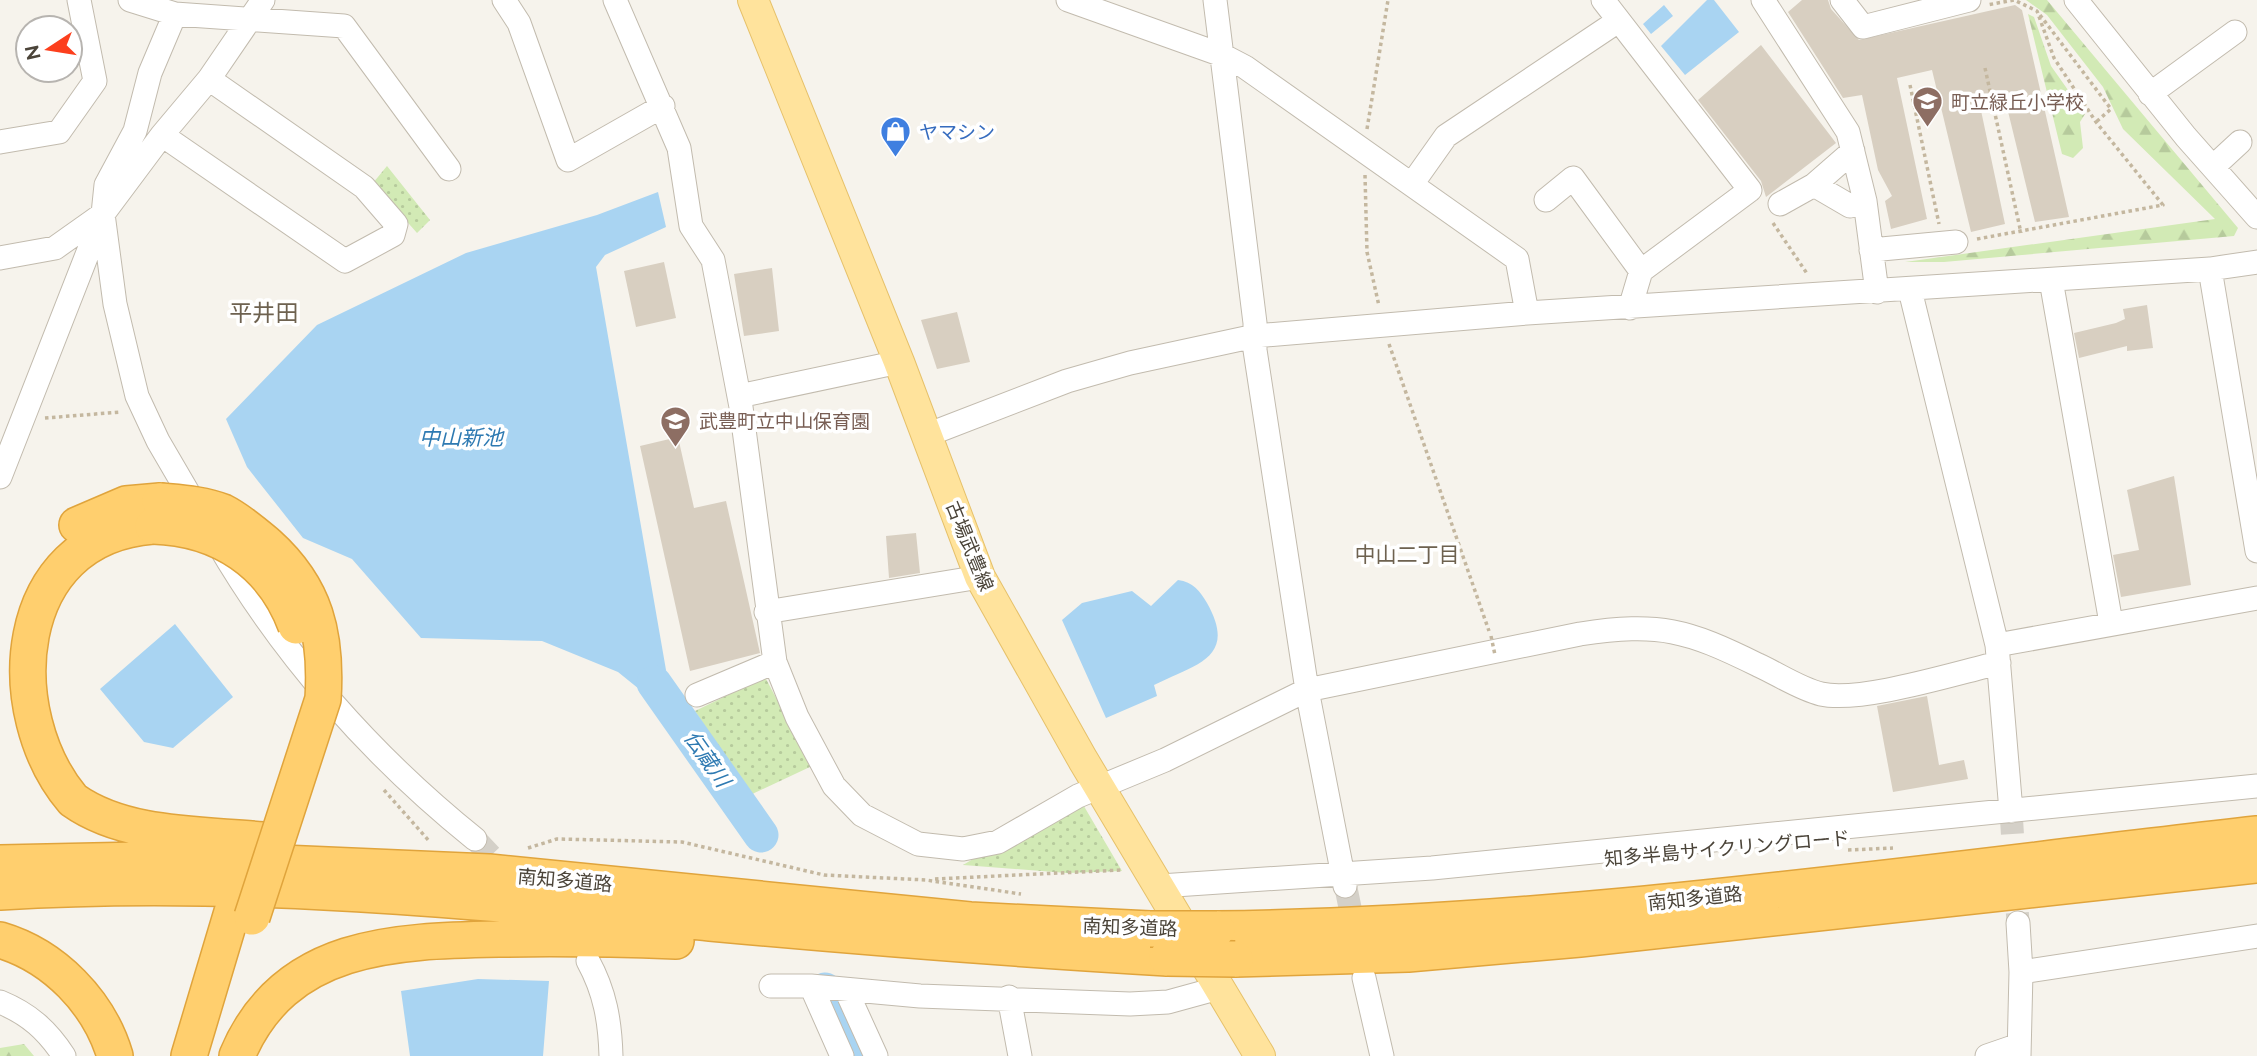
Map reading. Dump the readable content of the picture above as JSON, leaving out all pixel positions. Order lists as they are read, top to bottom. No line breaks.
{"streets":{"highway":["南知多道路"],"main road":["古場武豊線"],"path":["知多半島サイクリングロード"]},"crossings":[["古場武豊線","南知多道路"]],"districts":["平井田","中山二丁目"],"water":["中山新池","伝蔵川"],"places":{"school or university":["町立緑丘小学校","武豊町立中山保育園"],"shop":["ヤマシン"]},"north":"left"}
